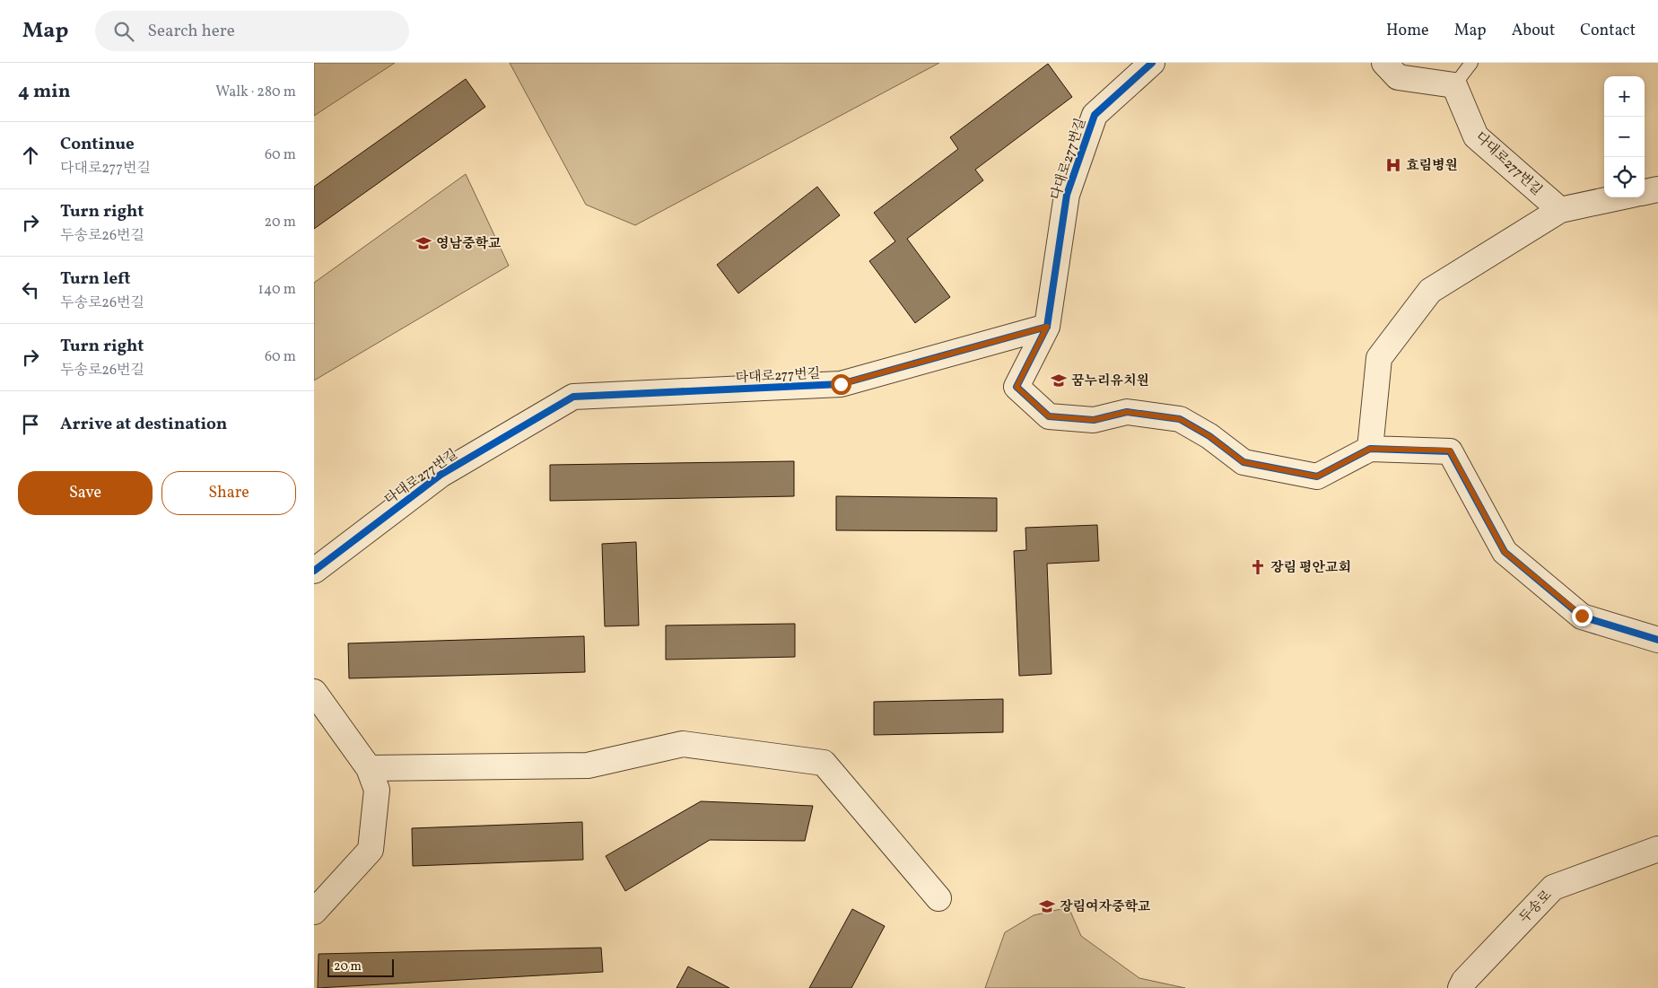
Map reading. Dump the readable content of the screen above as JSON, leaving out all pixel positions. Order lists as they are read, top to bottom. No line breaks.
{"streets":{"street":["다대로277번길","두송로"]},"places":{"hospital":["효림병원"],"school or university":["영남중학교","꿈누리유치원","장림여자중학교"],"church":["장림 평안교회"]},"scale_bar":"20 m","page":{"header":"Map","search":"Search here","nav":["Home","Map","About","Contact"],"heading":["4 min","Walk · 280 m"],"map_buttons":["+","−"],"list":[["Continue","다대로277번길","60 m"],["Turn right","두송로26번길","20 m"],["Turn left","두송로26번길","140 m"],["Turn right","두송로26번길","60 m"],"Arrive at destination"],"buttons":["Save","Share"],"scale":"20 m"}}
